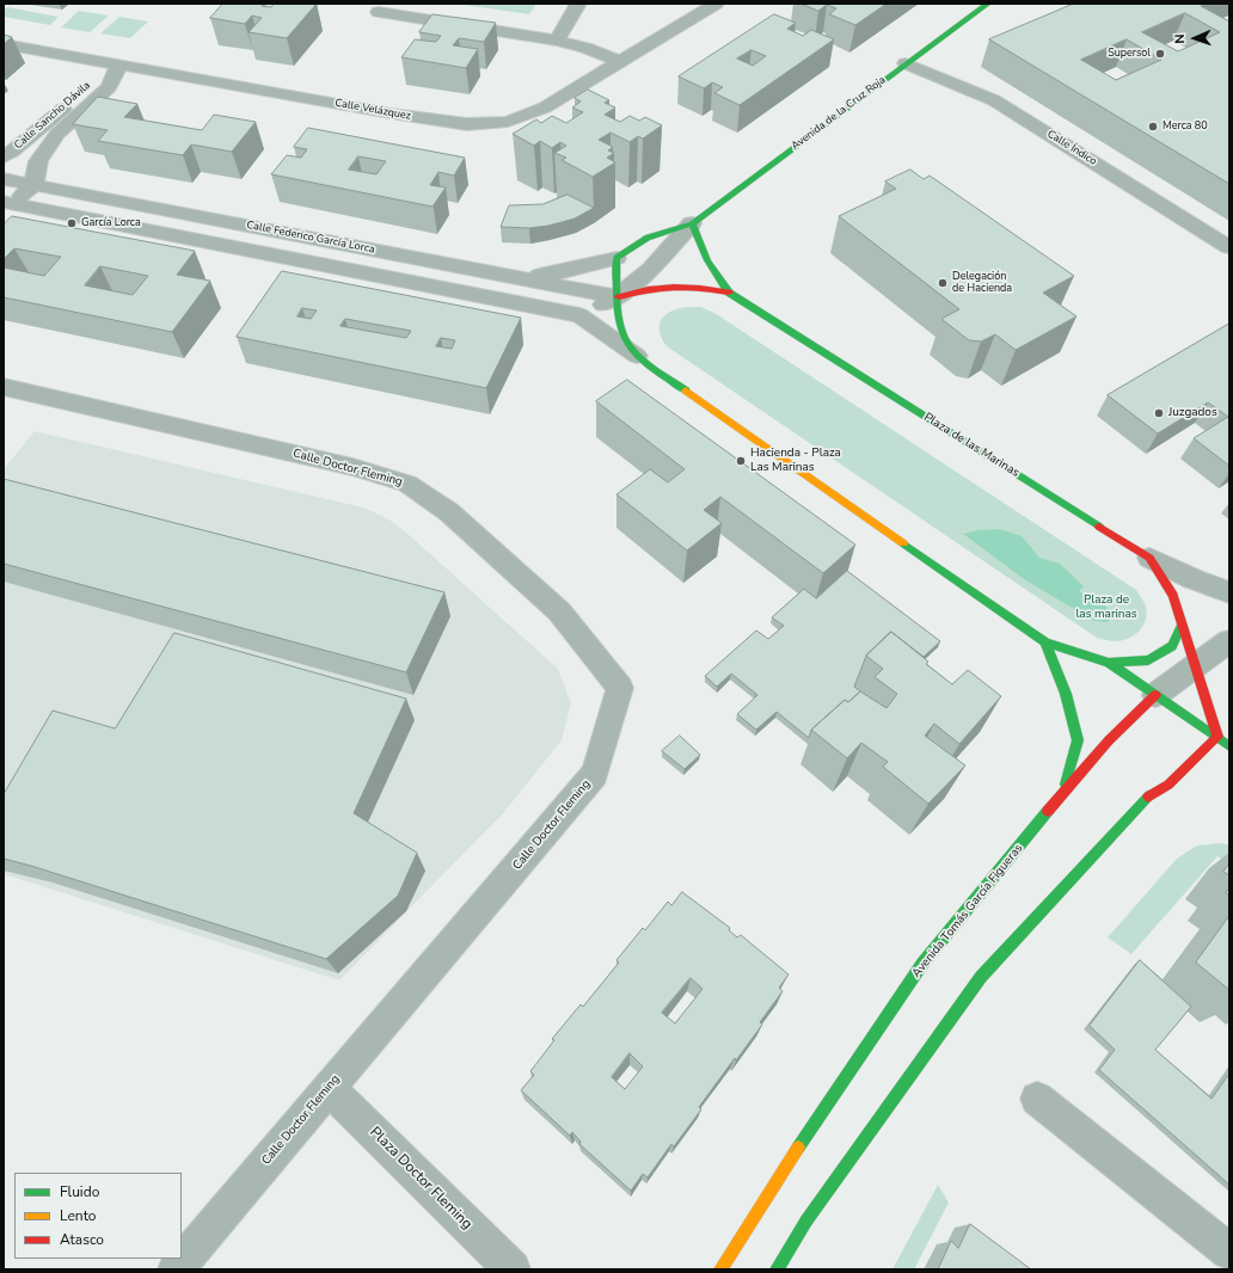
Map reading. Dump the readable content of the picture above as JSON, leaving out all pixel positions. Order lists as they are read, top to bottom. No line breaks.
{"streets":{"main road":["Avenida de la Cruz Roja","Plaza de las Marinas","Avenida Tomás García Figueras"],"street":["Calle Velázquez","Calle Sancho Dávila","Calle Índico","Calle Federico García Lorca","Calle Doctor Fleming","Plaza Doctor Fleming"]},"crossings":[["Calle Velázquez","Calle Sancho Dávila"],["Avenida de la Cruz Roja","Calle Índico"],["Avenida de la Cruz Roja","Plaza de las Marinas"],["Calle Sancho Dávila","Calle Federico García Lorca"],["Calle Federico García Lorca","Plaza de las Marinas"],["Plaza de las Marinas","Avenida Tomás García Figueras"],["Calle Doctor Fleming","Plaza Doctor Fleming"]],"parks":["Plaza de las marinas"],"places":["Supersol","Merca 80","García Lorca","Delegación de Hacienda","Juzgados","Hacienda - Plaza Las Marinas"],"legend":["Fluido","Lento","Atasco"],"north":"left"}
